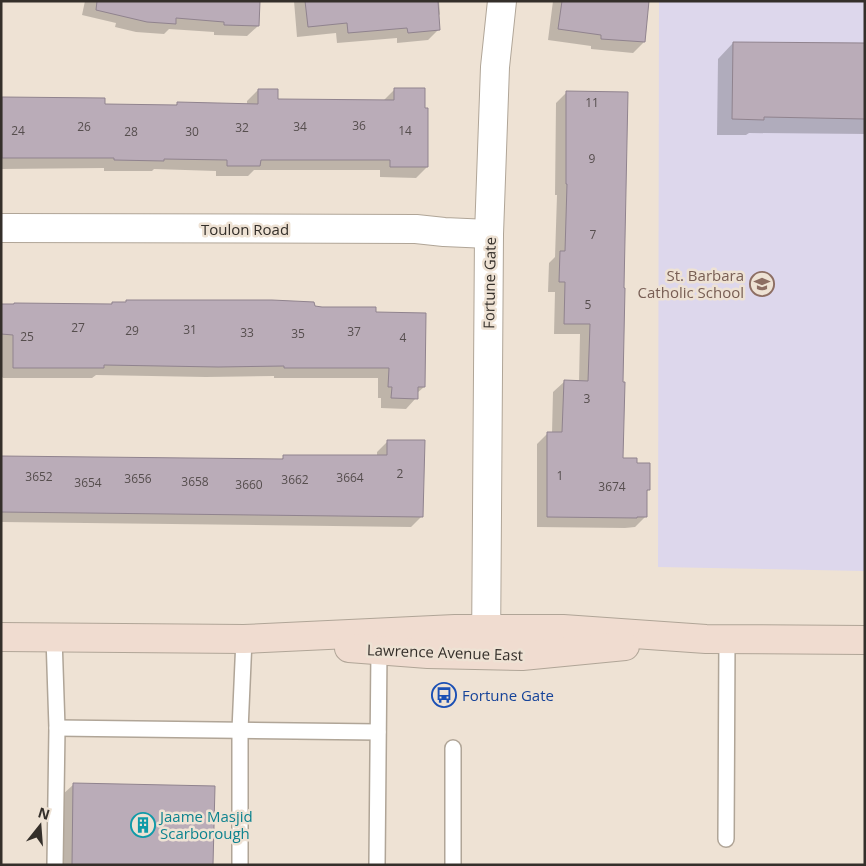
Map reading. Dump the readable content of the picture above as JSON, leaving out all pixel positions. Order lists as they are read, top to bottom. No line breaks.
{"streets":{"main road":["Lawrence Avenue East"],"street":["Toulon Road","Fortune Gate"]},"crossings":[["Toulon Road","Fortune Gate"],["Fortune Gate","Lawrence Avenue East"]],"places":{"school or university":["St. Barbara Catholic School"],"bus stop":["Fortune Gate"],"building":["Jaame Masjid Scarborough"]},"house_numbers":["11","36","26","34","32","24","14","28","30","9","7","5","27","31","29","37","33","35","25","4","3","2","1","3652","3664","3656","3662","3658","3654","3660","3674"],"north":"top"}
